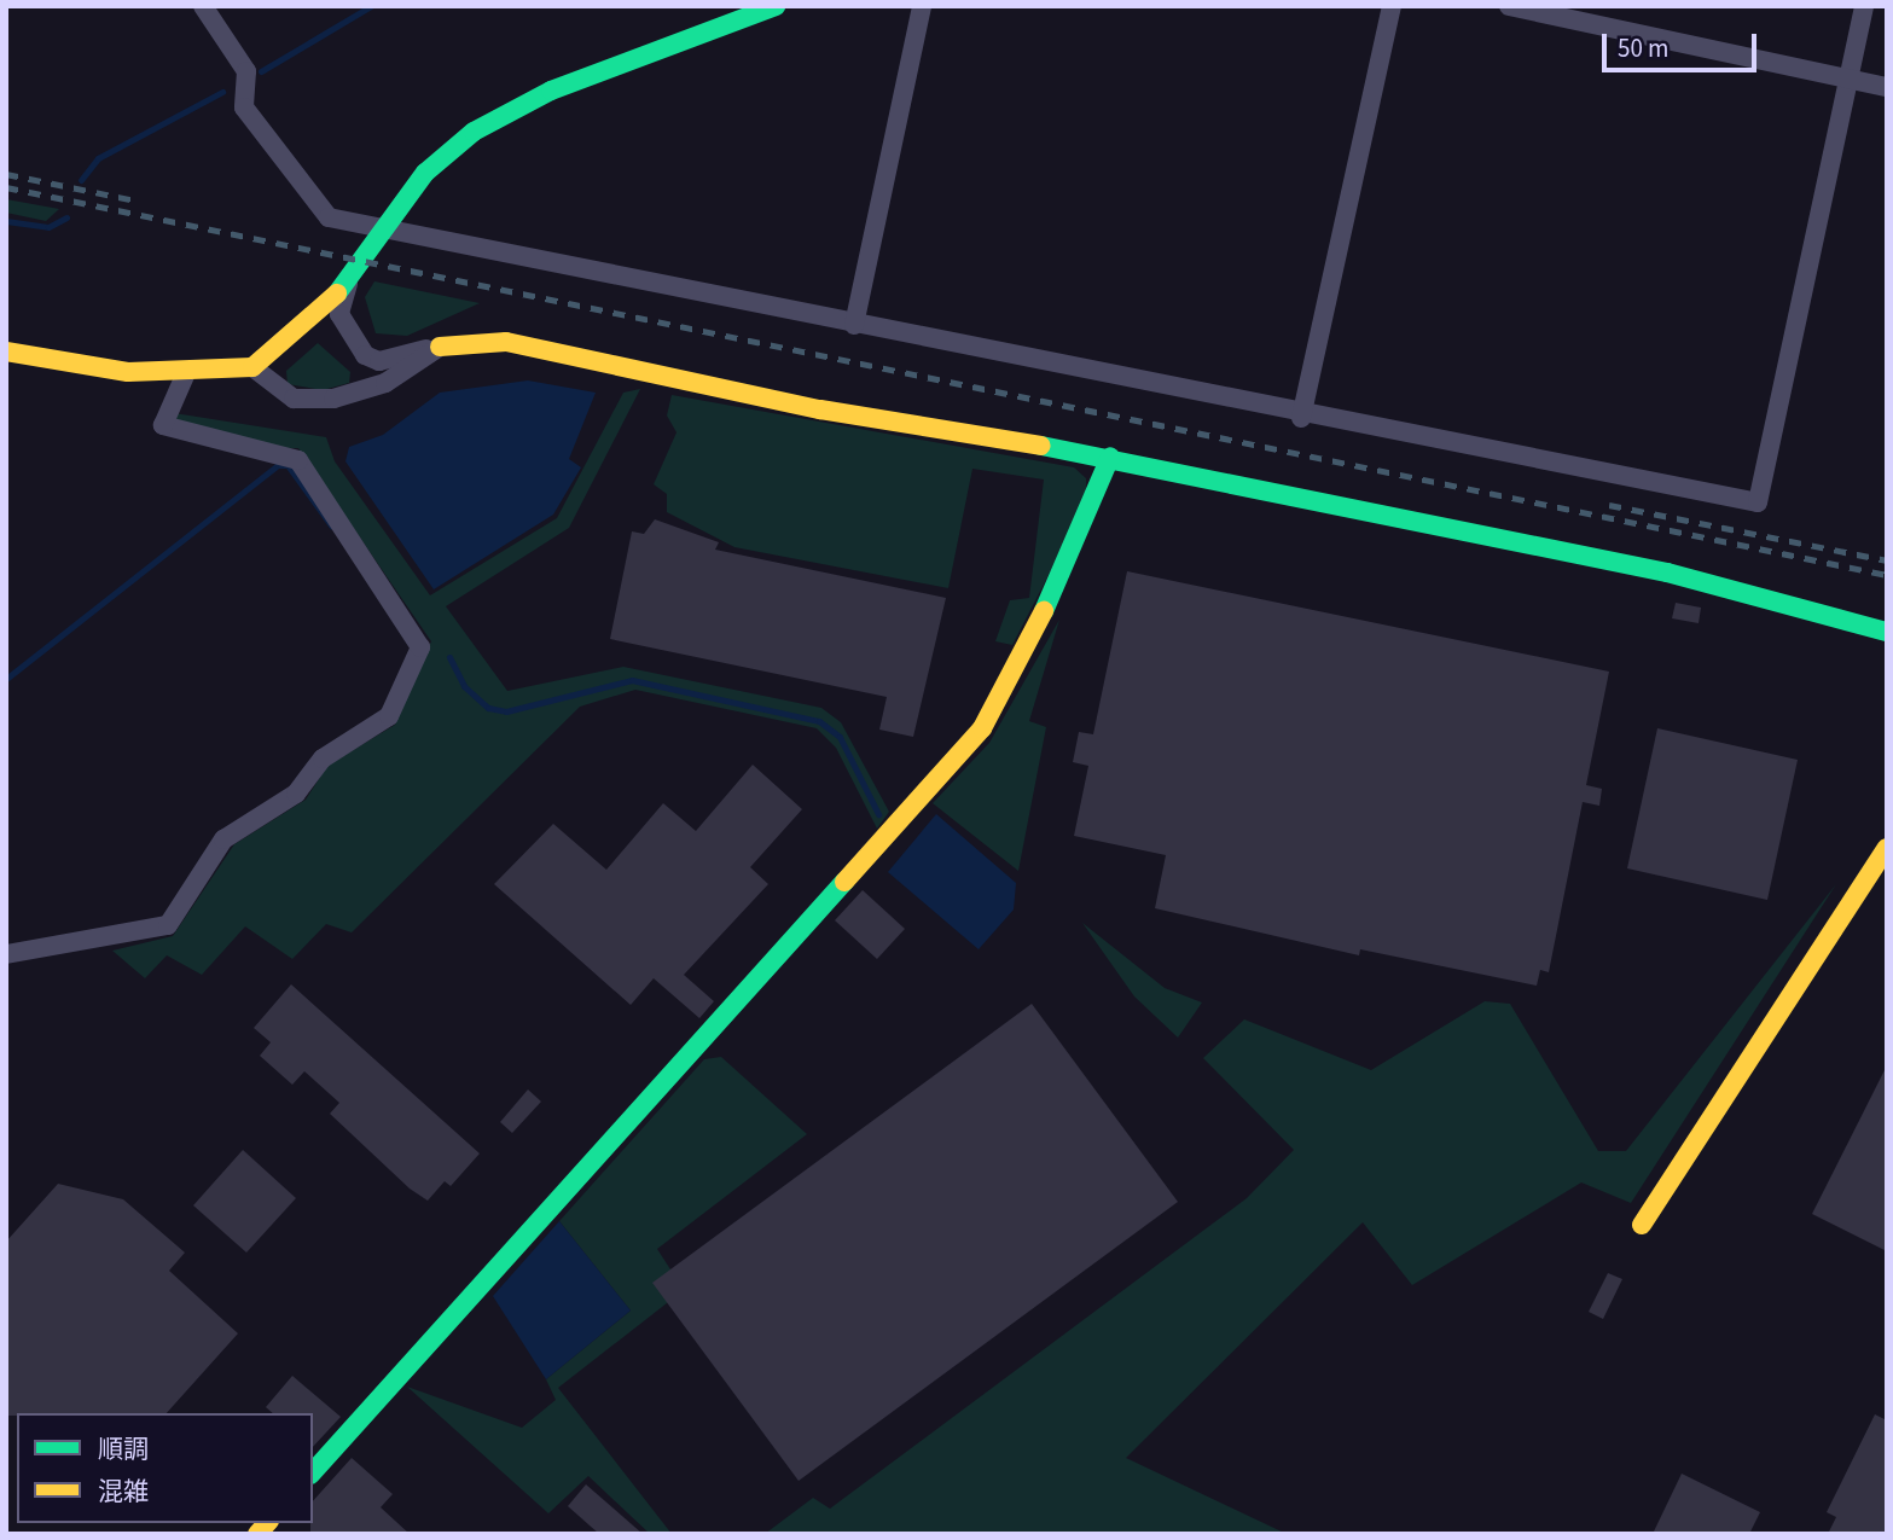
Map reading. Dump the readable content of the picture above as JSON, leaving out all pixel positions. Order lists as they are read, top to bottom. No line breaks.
{"legend":["順調","混雑"],"scale_bar":"50 m"}
